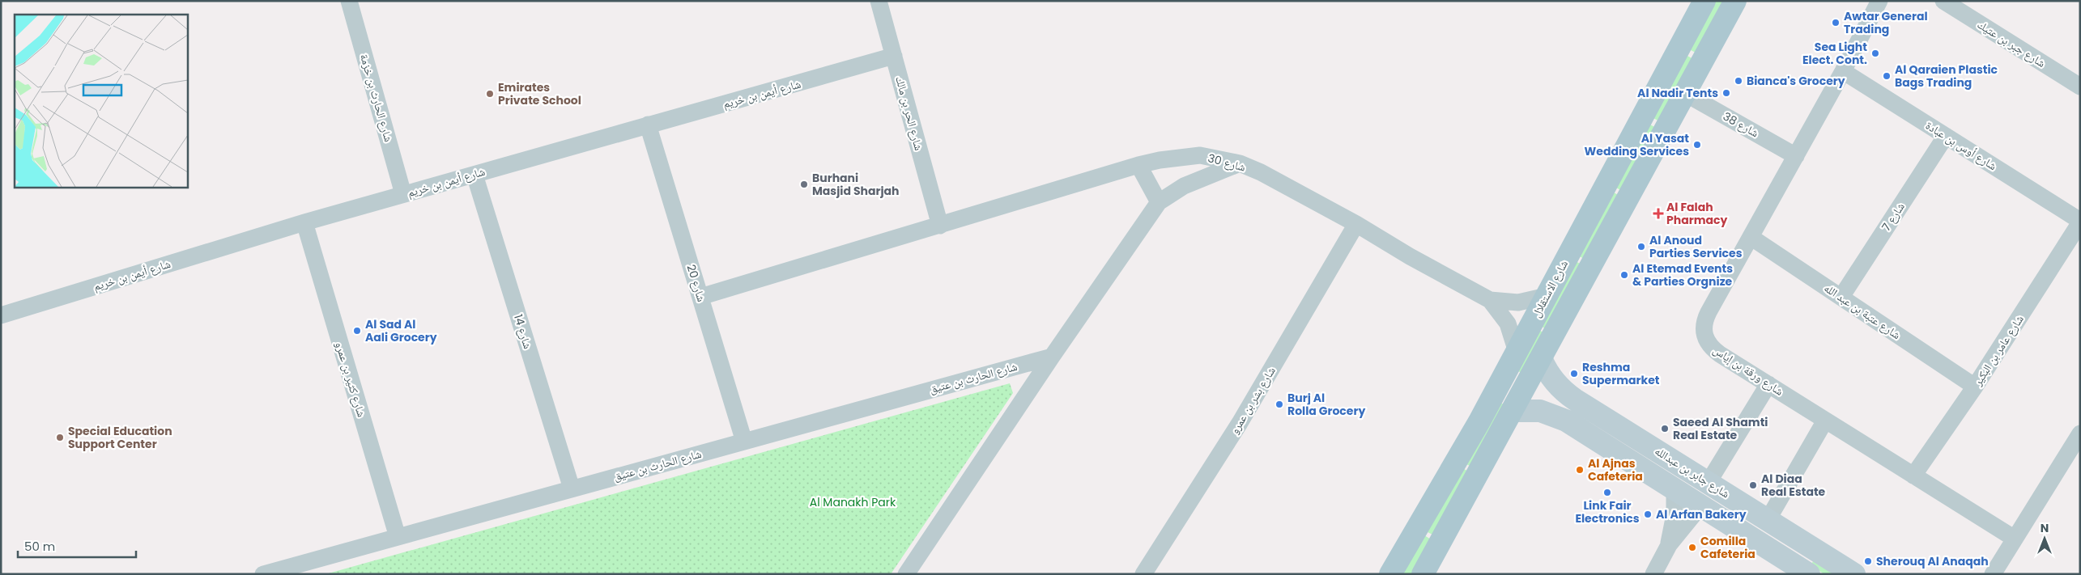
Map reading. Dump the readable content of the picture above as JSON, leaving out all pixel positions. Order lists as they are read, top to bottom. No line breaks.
{"streets":{"main road":["شارع الاستقلال"],"street":["شارع جبر بن عتيك","شارع أيمن بن خريم","شارع الحارث بن خزمة","شارع الحر بن مالك","شارع 38","شارع أوس بن عبادة","شارع 30","شارع 7","شارع 20","شارع عتبة بن عبد الله","شارع 14","شارع عامر بن البكير","شارع ورقة بن إياس","شارع الحارث بن عتيق","شارع كثير بن عمرو","شارع بشر بن عمرو","شارع جابر بن عبدالله"]},"crossings":[["شارع أيمن بن خريم","شارع الحارث بن خزمة"],["شارع أيمن بن خريم","شارع الحر بن مالك"],["شارع أيمن بن خريم","شارع 20"],["شارع أيمن بن خريم","شارع 14"],["شارع أيمن بن خريم","شارع كثير بن عمرو"],["شارع الحر بن مالك","شارع 30"],["شارع 38","شارع ورقة بن إياس"],["شارع أوس بن عبادة","شارع 7"],["شارع أوس بن عبادة","شارع عامر بن البكير"],["شارع أوس بن عبادة","شارع ورقة بن إياس"],["شارع 30","شارع 20"],["شارع 30","شارع الاستقلال"],["شارع 30","شارع بشر بن عمرو"],["شارع 7","شارع عتبة بن عبد الله"],["شارع 20","شارع الحارث بن عتيق"],["شارع عتبة بن عبد الله","شارع عامر بن البكير"],["شارع عتبة بن عبد الله","شارع ورقة بن إياس"],["شارع 14","شارع الحارث بن عتيق"],["شارع عامر بن البكير","شارع ورقة بن إياس"],["شارع الحارث بن عتيق","شارع كثير بن عمرو"]],"parks":["Al Manakh Park"],"places":{"other":["Awtar General Trading","Sea Light Elect. Cont.","Al Qaraien Plastic Bags Trading","Bianca's Grocery","Al Nadir Tents","Emirates Private School","Al Yasat Wedding Services","Burhani Masjid Sharjah","Al Anoud Parties Services","Al Etemad Events & Parties Orgnize","Al Sad Al Aali Grocery","Reshma Supermarket","Burj Al Rolla Grocery","Saeed Al Shamti Real Estate","Special Education Support Center","Al Ajnas Cafeteria","Al Diaa Real Estate","Link Fair Electronics","Al Arfan Bakery","Comilla Cafeteria","Sherouq Al Anaqah"],"health":["Al Falah Pharmacy"]},"scale_bar":"50 m","north":"top"}
